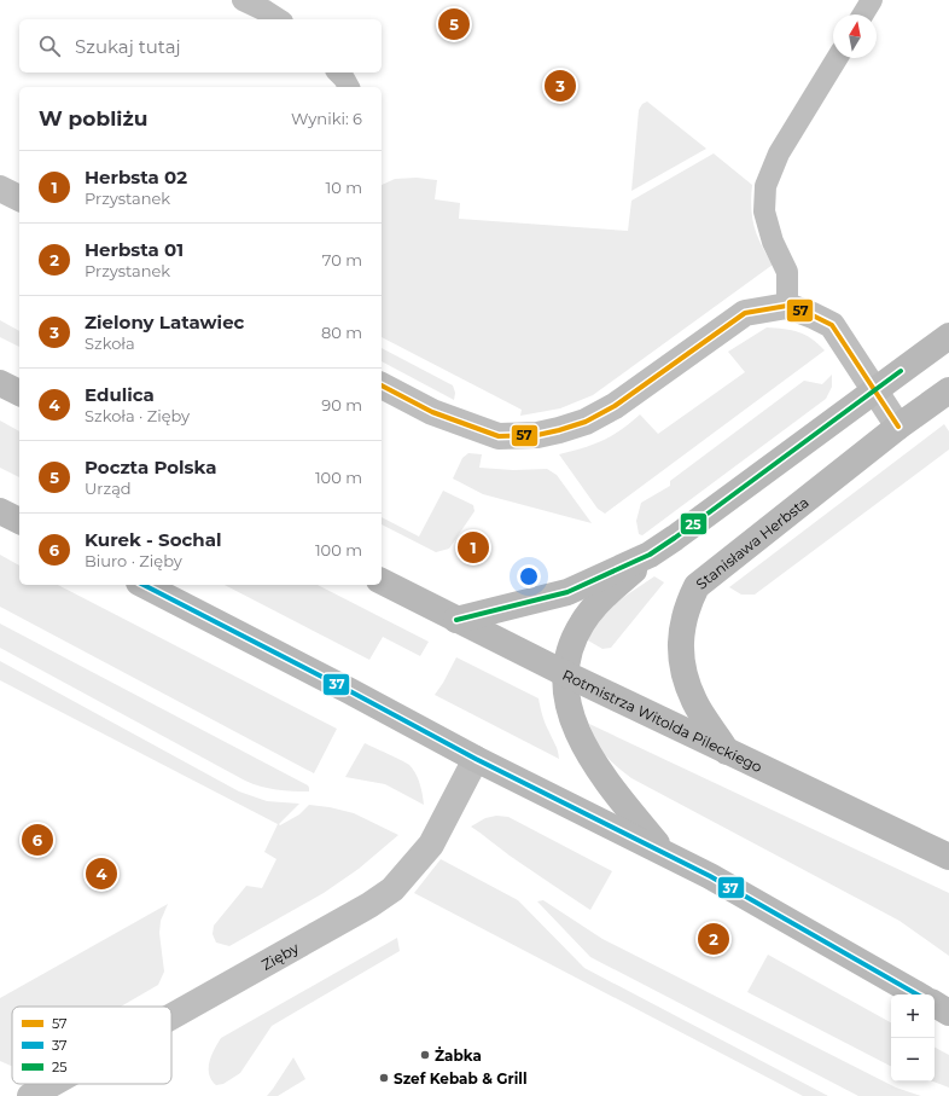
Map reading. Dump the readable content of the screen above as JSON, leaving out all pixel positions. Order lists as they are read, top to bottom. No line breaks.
{"streets":{"main road":["Stanisława Herbsta","Rotmistrza Witolda Pileckiego"],"street":["Zięby"]},"crossings":[["Stanisława Herbsta","Rotmistrza Witolda Pileckiego"]],"places":["Żabka","Szef Kebab & Grill"],"lines":["transit line 57","transit line 25","transit line 37"],"legend":["57","37","25"],"north":"top","page":{"pins":["5","3","1","6","4","2"],"search":"Szukaj tutaj","heading":["W pobliżu","Wyniki: 6"],"list":[{"mark":"1","name":"Herbsta 02","note":"Przystanek","value":"10 m"},{"mark":"2","name":"Herbsta 01","note":"Przystanek","value":"70 m"},{"mark":"3","name":"Zielony Latawiec","note":"Szkoła","value":"80 m"},{"mark":"4","name":"Edulica","note":"Szkoła · Zięby","value":"90 m"},{"mark":"5","name":"Poczta Polska","note":"Urząd","value":"100 m"},{"mark":"6","name":"Kurek - Sochal","note":"Biuro · Zięby","value":"100 m"}],"map_buttons":["+","−"]}}
